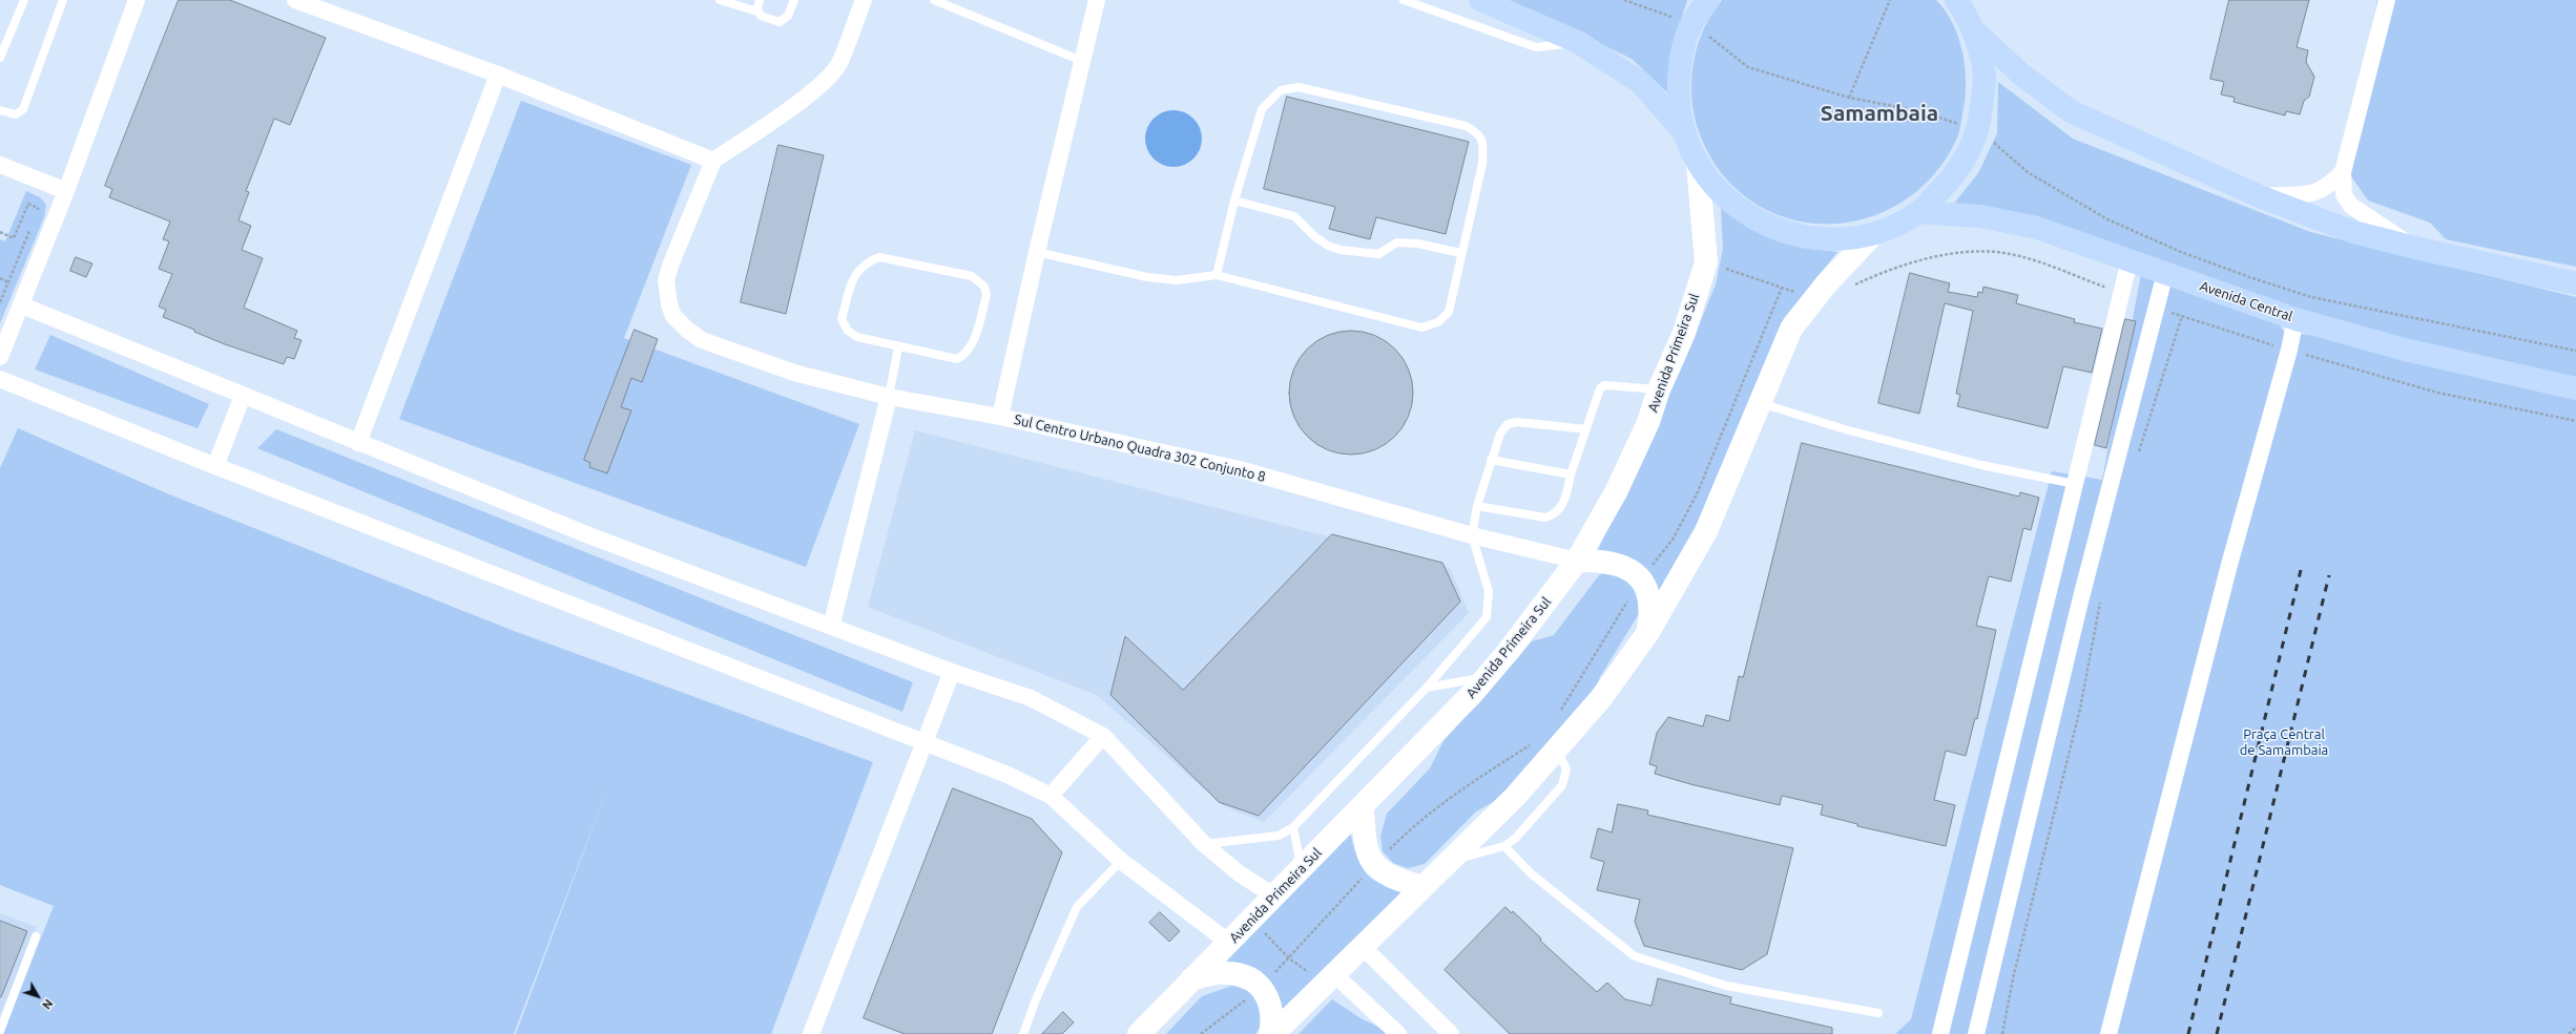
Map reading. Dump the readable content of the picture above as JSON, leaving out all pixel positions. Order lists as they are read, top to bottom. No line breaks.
{"streets":{"main road":["Avenida Central","Avenida Primeira Sul"],"street":["Sul Centro Urbano Quadra 302 Conjunto 8"]},"crossings":[["Avenida Primeira Sul","Sul Centro Urbano Quadra 302 Conjunto 8"]],"districts":["Samambaia"],"parks":["Praça Central de Samambaia"],"north":"bottom right"}
